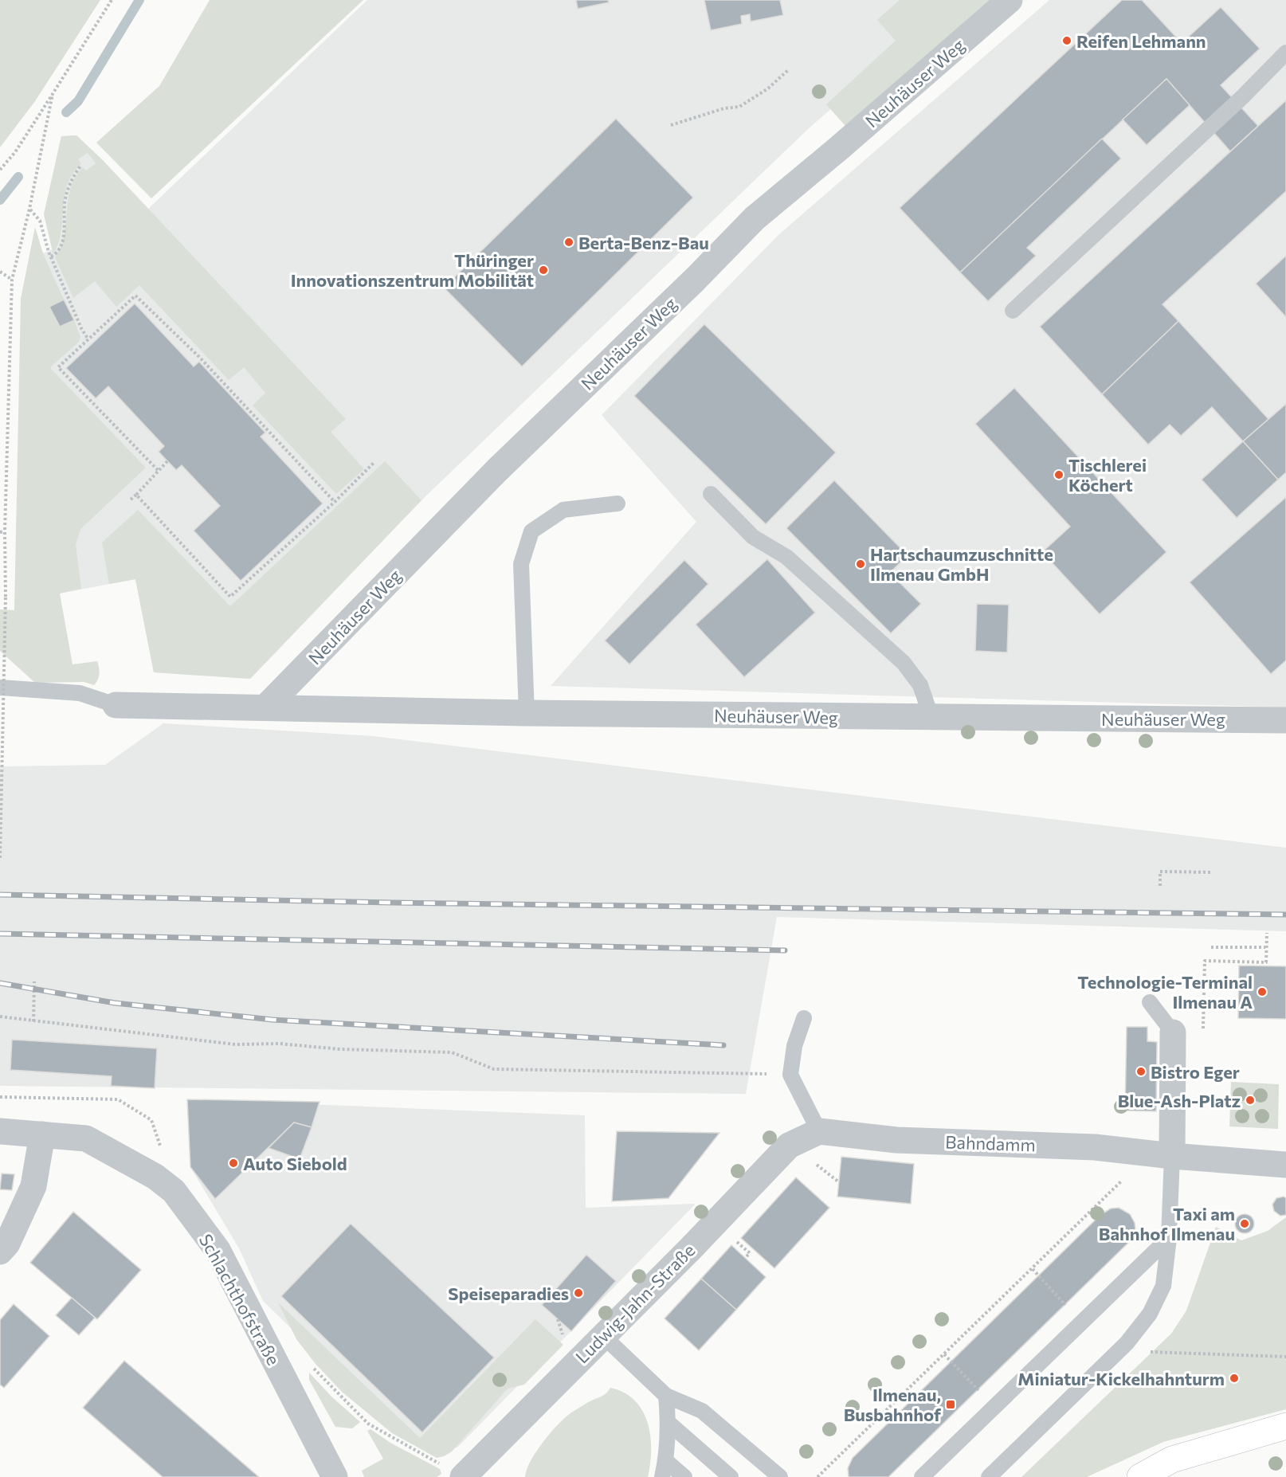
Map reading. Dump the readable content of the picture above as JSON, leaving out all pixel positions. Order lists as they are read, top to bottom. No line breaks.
{"streets":{"street":["Neuhäuser Weg","Bahndamm","Schlachthofstraße","Ludwig-Jahn-Straße"]},"crossings":[["Bahndamm","Ludwig-Jahn-Straße"]],"places":{"other":["Reifen Lehmann","Berta-Benz-Bau","Thüringer Innovationszentrum Mobilität","Tischlerei Köchert","Hartschaumzuschnitte Ilmenau GmbH","Technologie-Terminal Ilmenau A","Bistro Eger","Blue-Ash-Platz","Auto Siebold","Taxi am Bahnhof Ilmenau","Speiseparadies","Miniatur-Kickelhahnturm"],"transit":["Ilmenau, Busbahnhof"]}}
